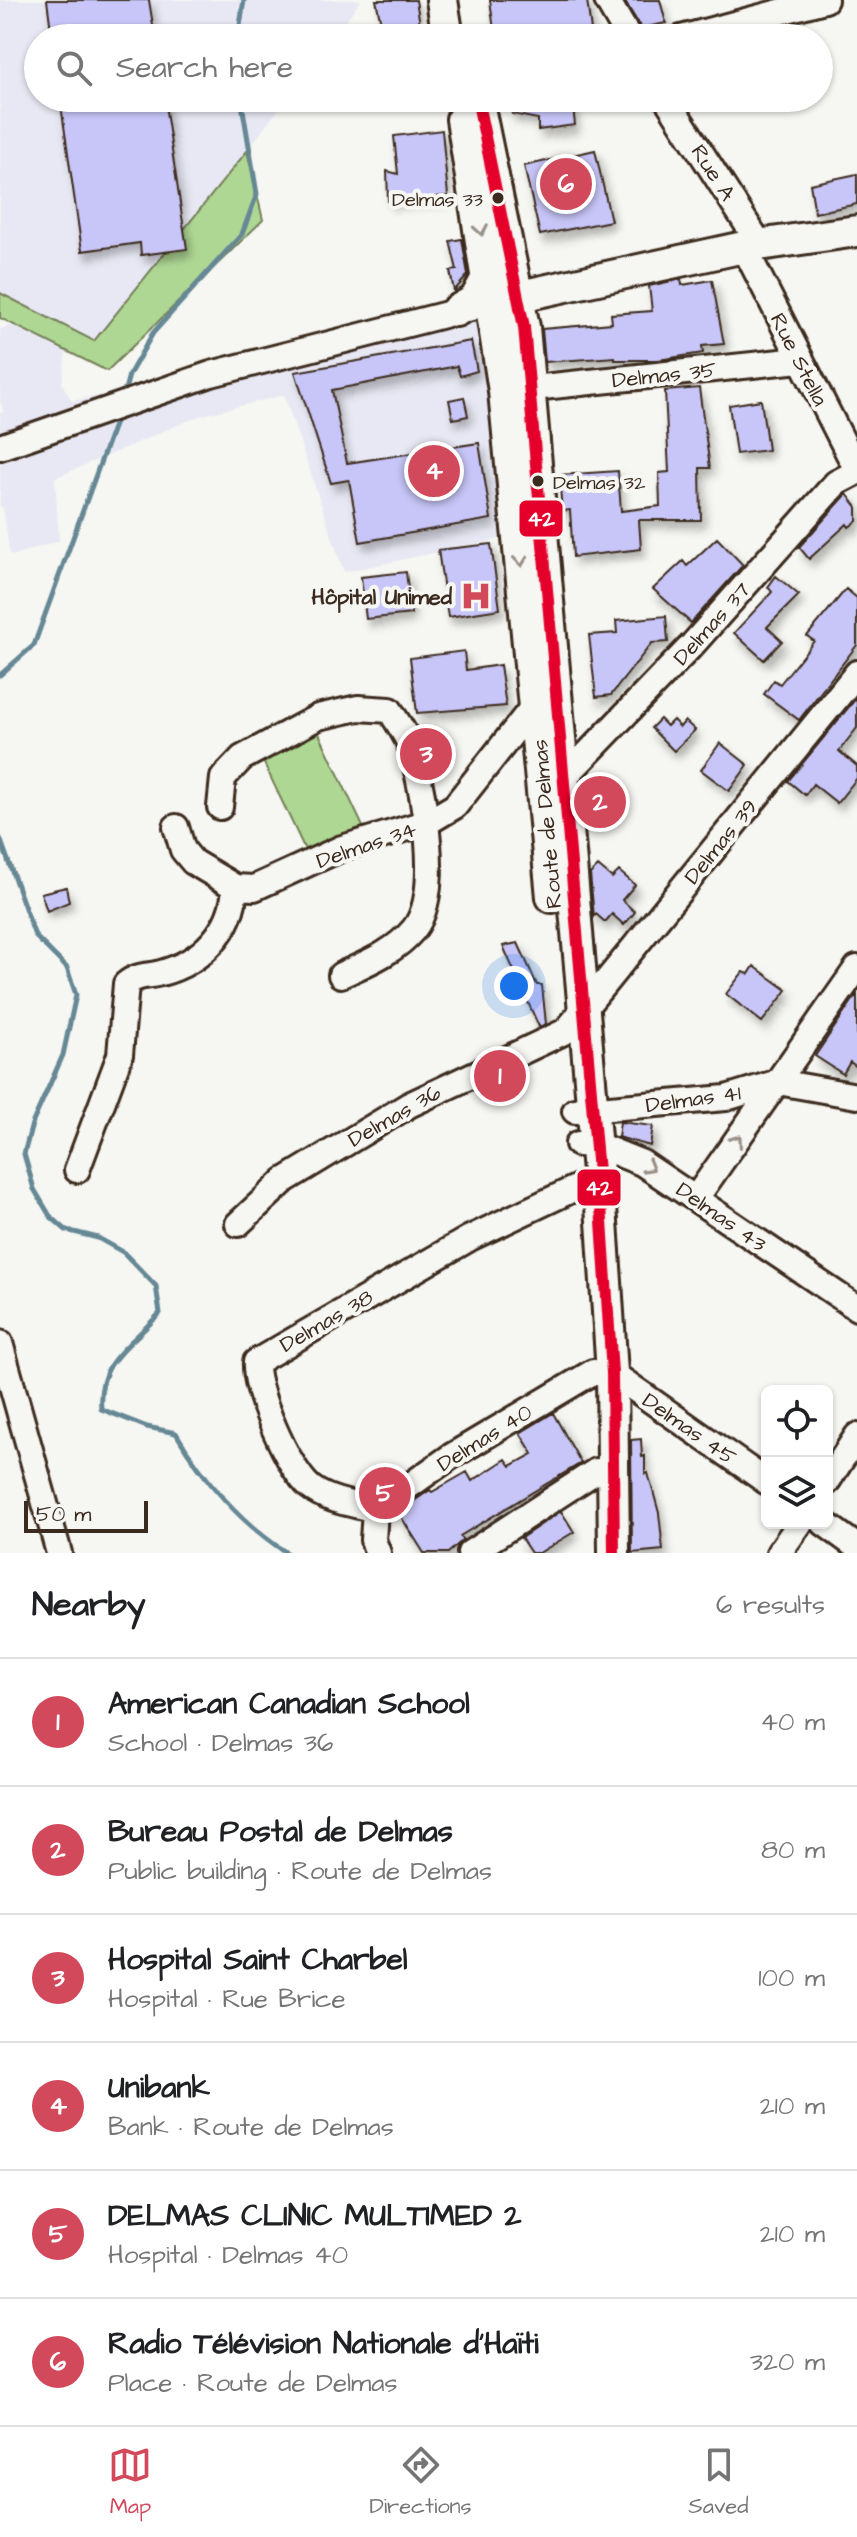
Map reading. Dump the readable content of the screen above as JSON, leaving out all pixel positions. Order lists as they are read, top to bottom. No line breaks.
{"streets":{"main road":["Route de Delmas"],"street":["Rue A","Rue Stella","Delmas 35","Delmas 37","Delmas 39","Delmas 34","Delmas 41","Delmas 36","Delmas 43","Delmas 38","Delmas 45","Delmas 40"]},"crossings":[["Rue A","Rue Stella"],["Rue Stella","Delmas 35"],["Rue Stella","Delmas 37"],["Delmas 35","Route de Delmas"],["Delmas 37","Route de Delmas"],["Route de Delmas","Delmas 39"],["Route de Delmas","Delmas 34"],["Route de Delmas","Delmas 41"],["Route de Delmas","Delmas 36"],["Route de Delmas","Delmas 43"],["Route de Delmas","Delmas 38"],["Route de Delmas","Delmas 45"],["Route de Delmas","Delmas 40"],["Delmas 39","Delmas 36"],["Delmas 38","Delmas 40"],["Delmas 45","Delmas 40"]],"one_way":["Delmas 43"],"places":{"other":["Delmas 33","Delmas 32"],"hospital":["Hôpital Unimed"]},"lines":["transit line 42"],"scale_bar":"50 m","page":{"search":"Search here","pins":["6","4","3","2","1","5"],"scale":"50 m","heading":["Nearby","6 results"],"list":[{"mark":"1","name":"American Canadian School","note":"School · Delmas 36","value":"40 m"},{"mark":"2","name":"Bureau Postal de Delmas","note":"Public building · Route de Delmas","value":"80 m"},{"mark":"3","name":"Hospital Saint Charbel","note":"Hospital · Rue Brice","value":"100 m"},{"mark":"4","name":"Unibank","note":"Bank · Route de Delmas","value":"210 m"},{"mark":"5","name":"DELMAS CLINIC MULTIMED 2","note":"Hospital · Delmas 40","value":"210 m"},{"mark":"6","name":"Radio Télévision Nationale d'Haïti","note":"Place · Route de Delmas","value":"320 m"}],"nav":["Map","Directions","Saved"]}}
